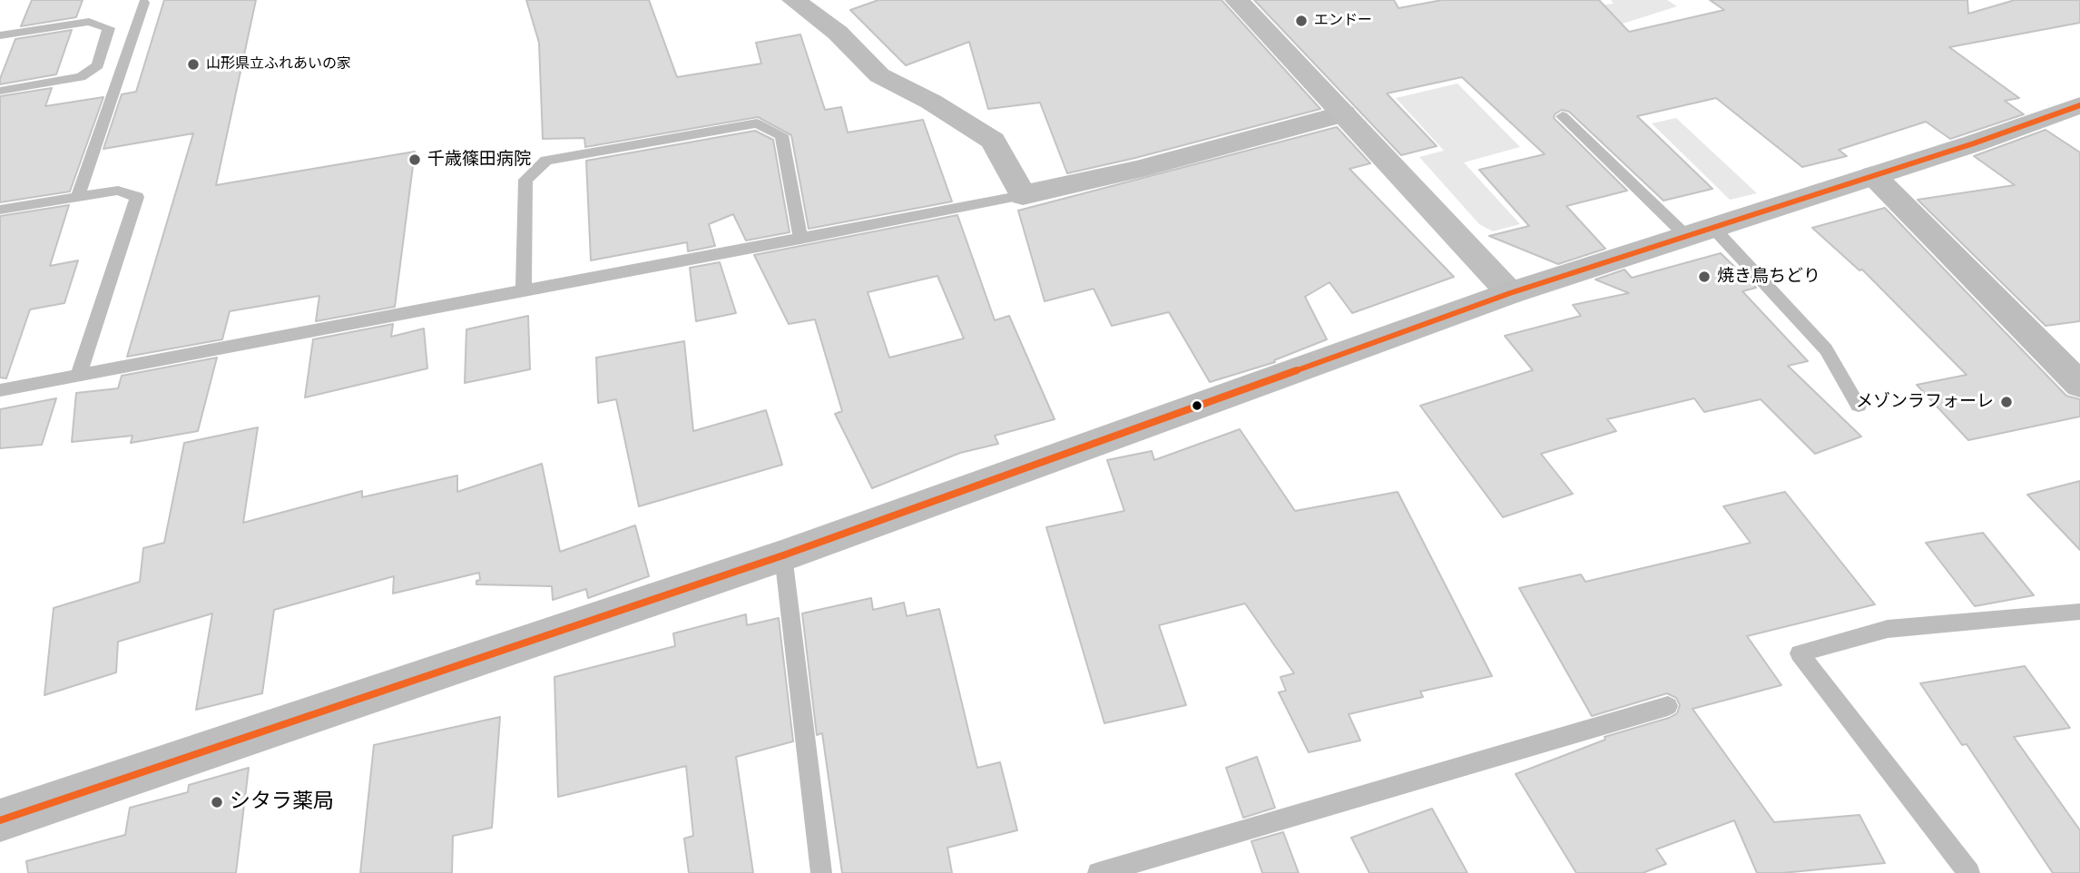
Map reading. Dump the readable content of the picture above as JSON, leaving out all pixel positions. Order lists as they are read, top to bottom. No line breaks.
{"places":["エンドー","山形県立ふれあいの家","千歳篠田病院","焼き鳥ちどり","メゾンラフォーレ","シタラ薬局"]}
